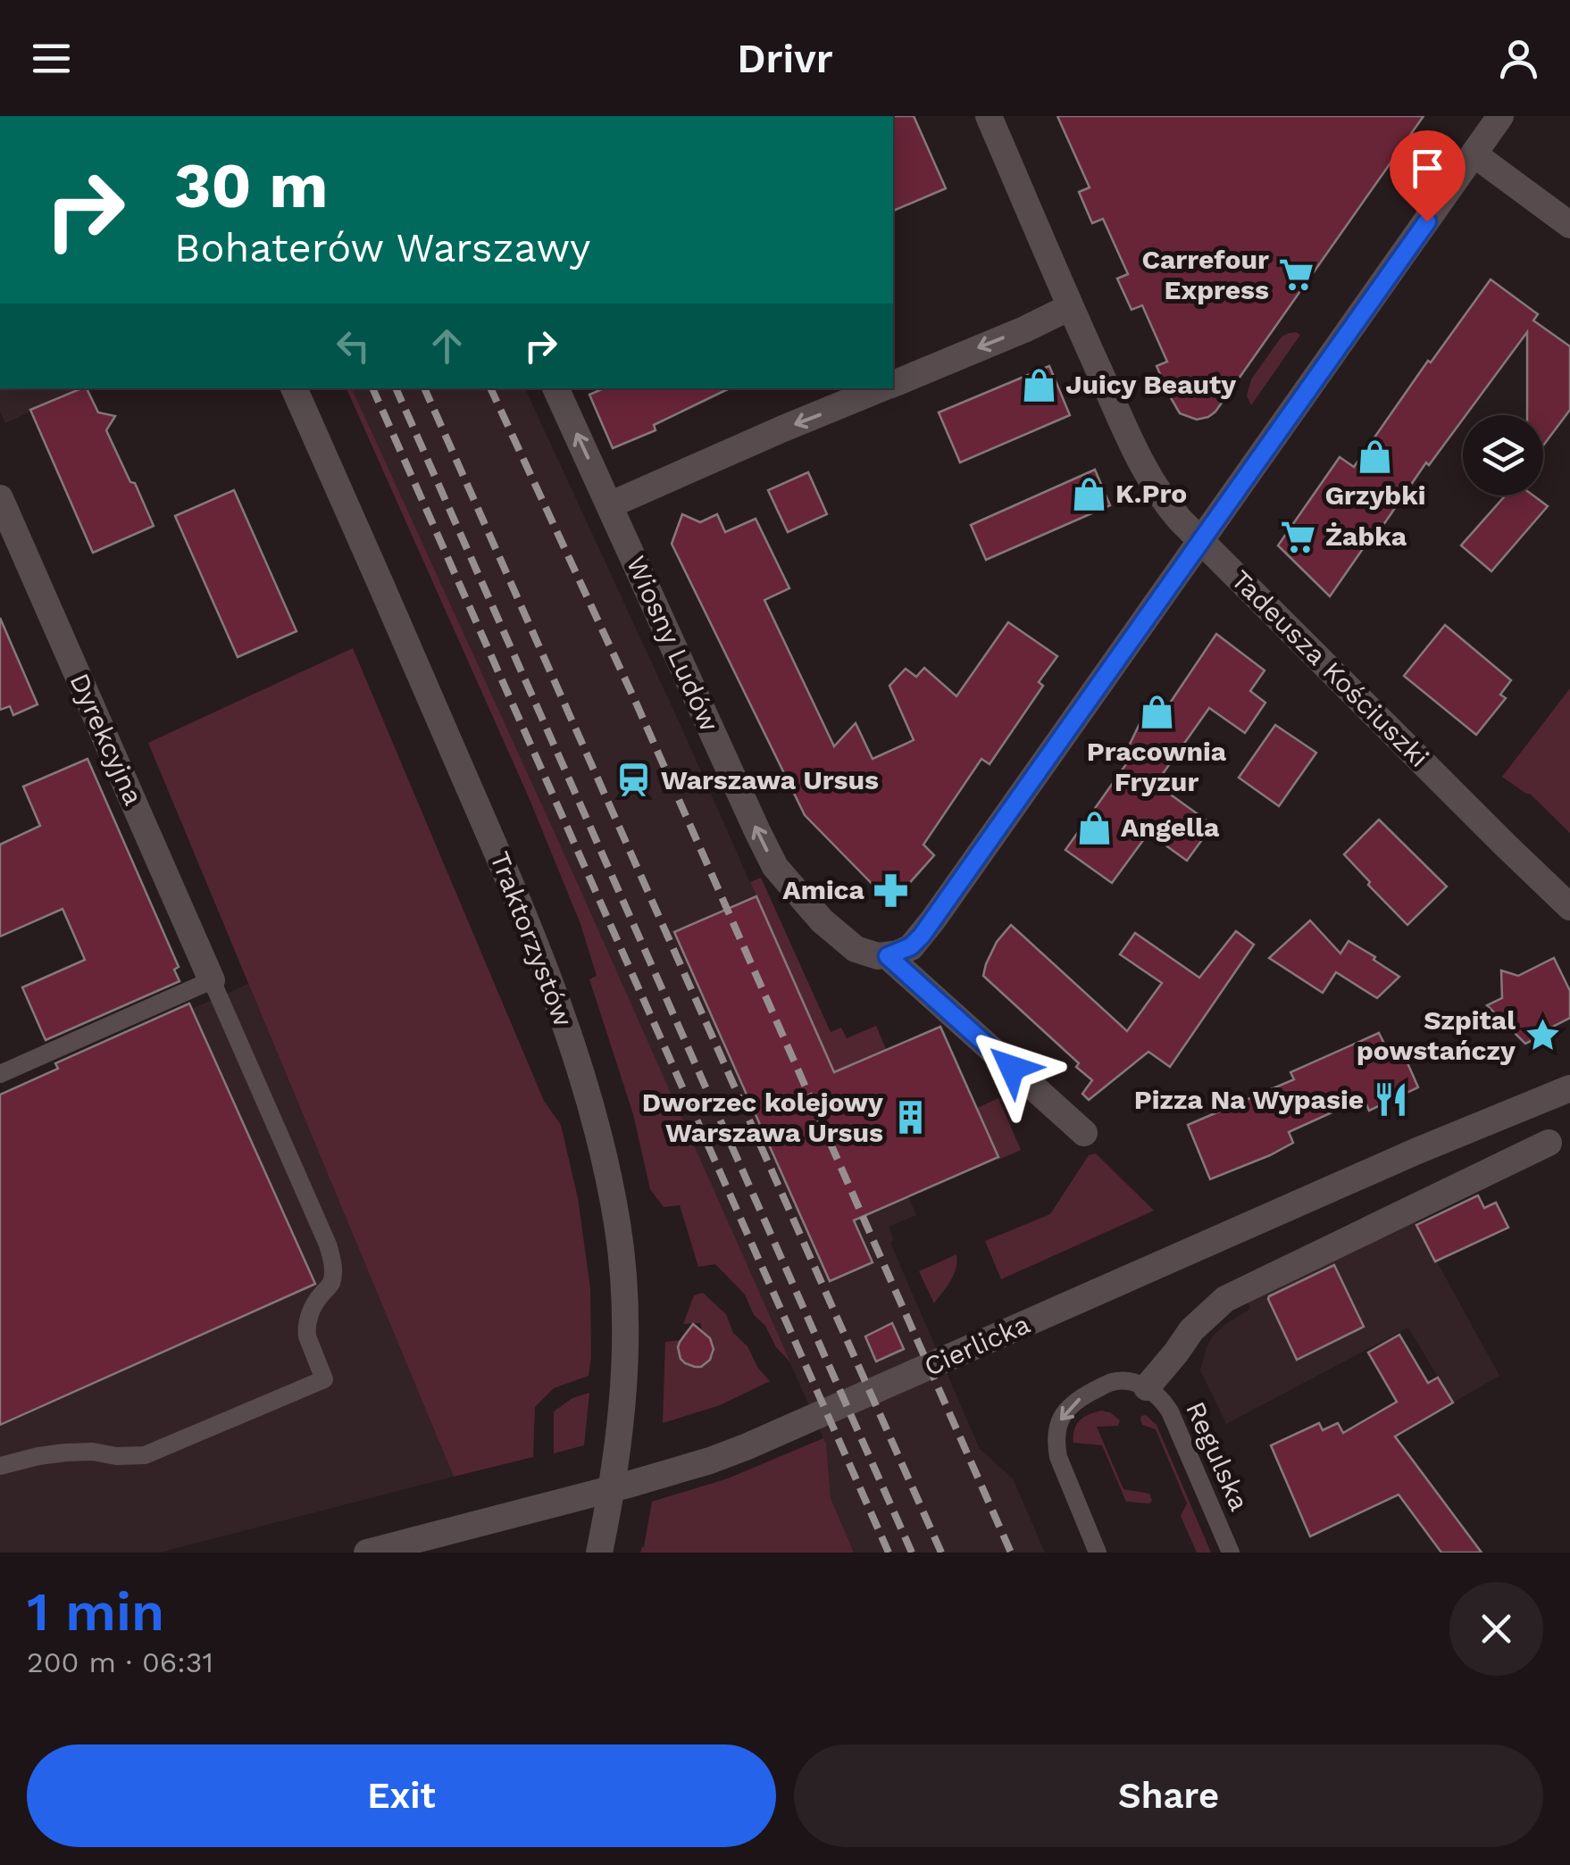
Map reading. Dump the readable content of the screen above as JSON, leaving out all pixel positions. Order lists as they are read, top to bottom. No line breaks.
{"streets":{"street":["Wiosny Ludów","Tadeusza Kościuszki","Dyrekcyjna","Traktorzystów","Cierlicka"],"lane":["Regulska"]},"one_way":["Wiosny Ludów"],"places":{"supermarket":["Carrefour Express","Żabka"],"shop":["Juicy Beauty","Grzybki","K.Pro","Pracownia Fryzur","Angella"],"station":["Warszawa Ursus"],"pharmacy":["Amica"],"place":["Szpital powstańczy"],"restaurant":["Pizza Na Wypasie"],"building":["Dworzec kolejowy Warszawa Ursus"]},"page":{"header":"Drivr","turn":["30 m","Bohaterów Warszawy"],"heading":["1 min","200 m · 06:31"],"buttons":["Exit","Share"]}}
